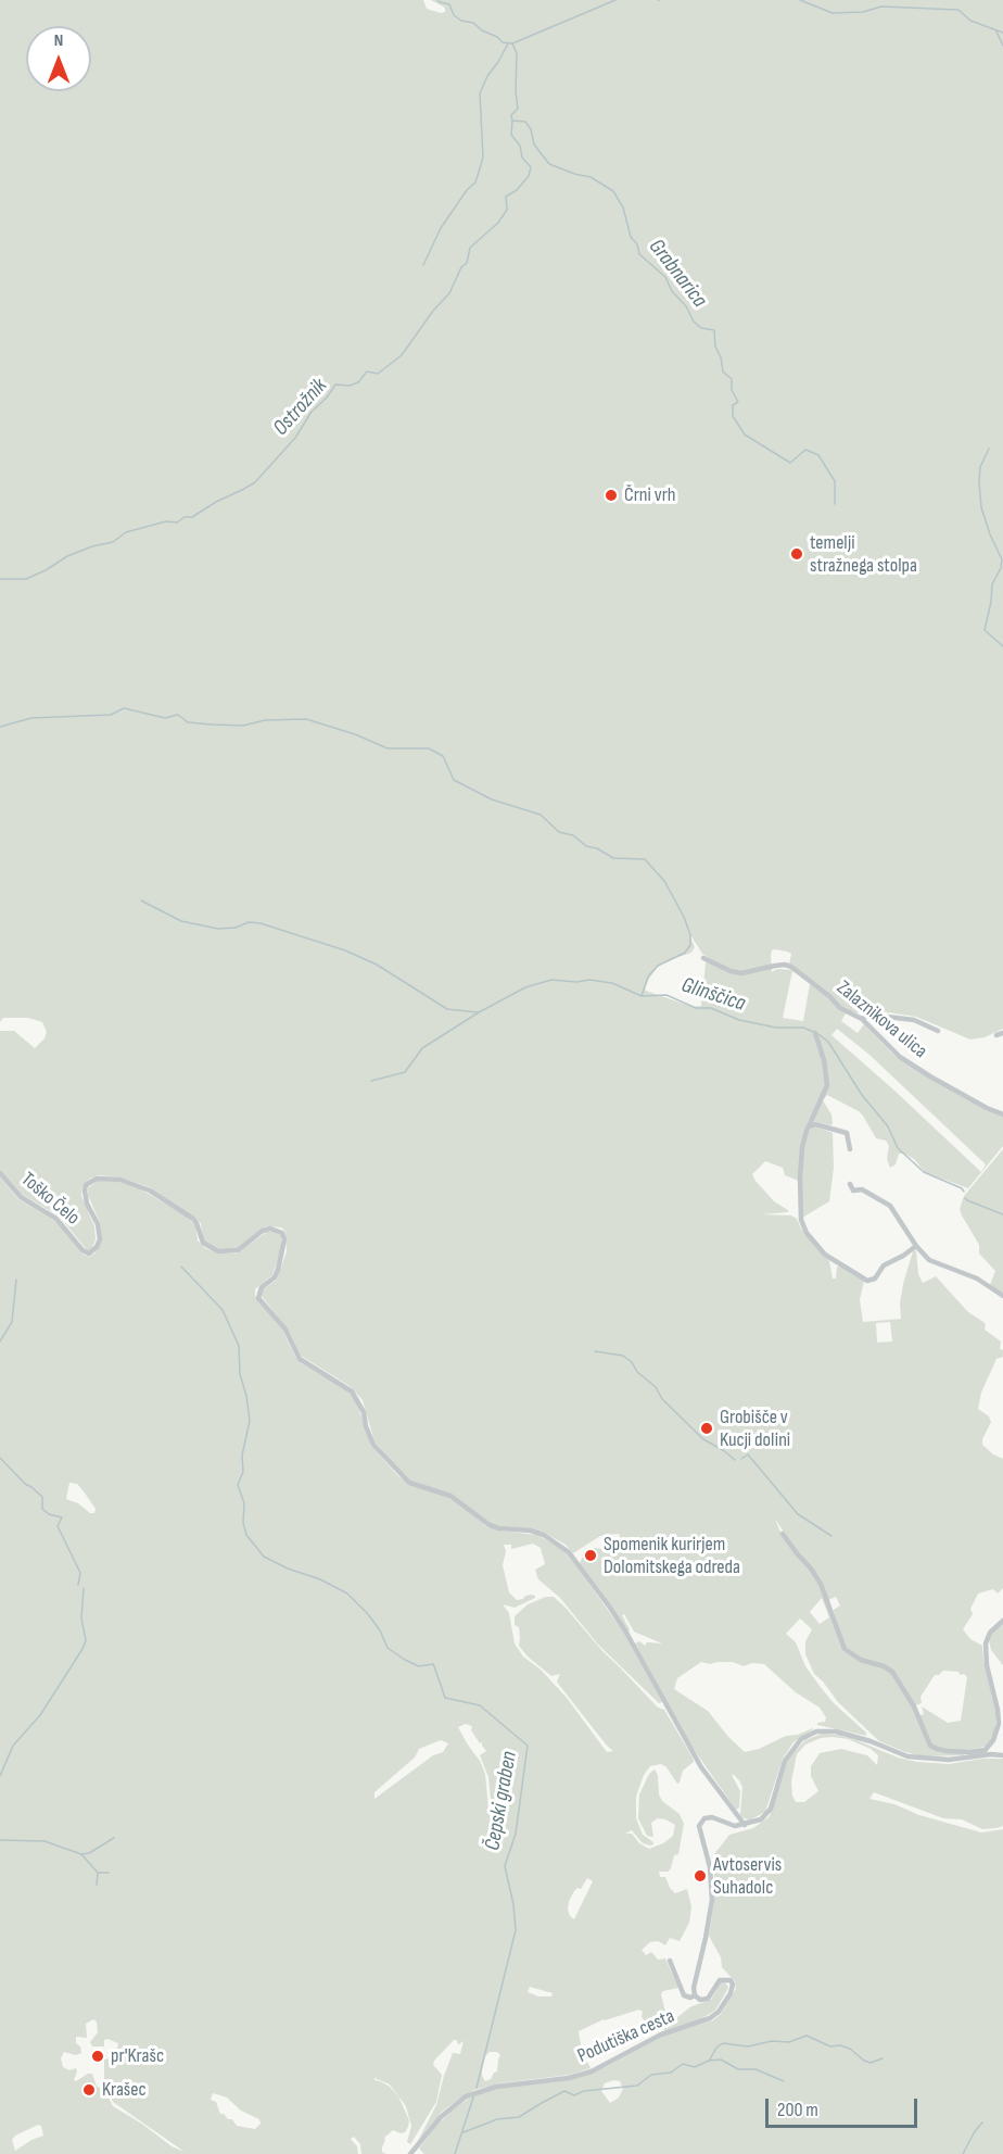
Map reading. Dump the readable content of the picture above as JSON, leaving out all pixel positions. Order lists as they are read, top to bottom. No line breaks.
{"streets":{"street":["Zalaznikova ulica","Toško Čelo","Podutiška cesta"]},"crossings":[["Toško Čelo","Podutiška cesta"]],"water":["Grabnarica","Ostrožnik","Glinščica","Čepski graben"],"places":["Črni vrh","temelji stražnega stolpa","Grobišče v Kucji dolini","Spomenik kurirjem Dolomitskega odreda","Avtoservis Suhadolc","pr'Krašc","Krašec"],"scale_bar":"200 m","north":"top"}
